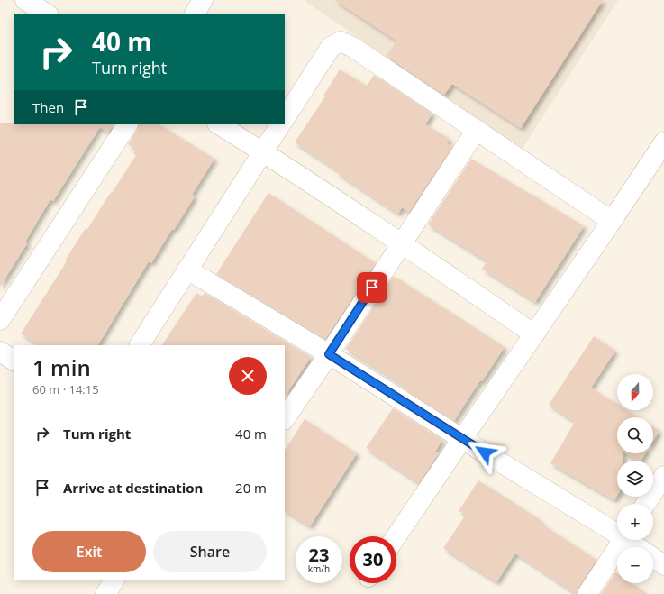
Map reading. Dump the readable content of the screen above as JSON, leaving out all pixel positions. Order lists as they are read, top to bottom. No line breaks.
{"north":"bottom","page":{"turn":["40 m","Turn right"],"then":"Then","heading":["1 min","60 m · 14:15"],"map_buttons":["+","−"],"list":[{"name":"Turn right","value":"40 m"},{"name":"Arrive at destination","value":"20 m"}],"buttons":["Exit","Share"],"speed":"23 km/h","limit":"30"}}
